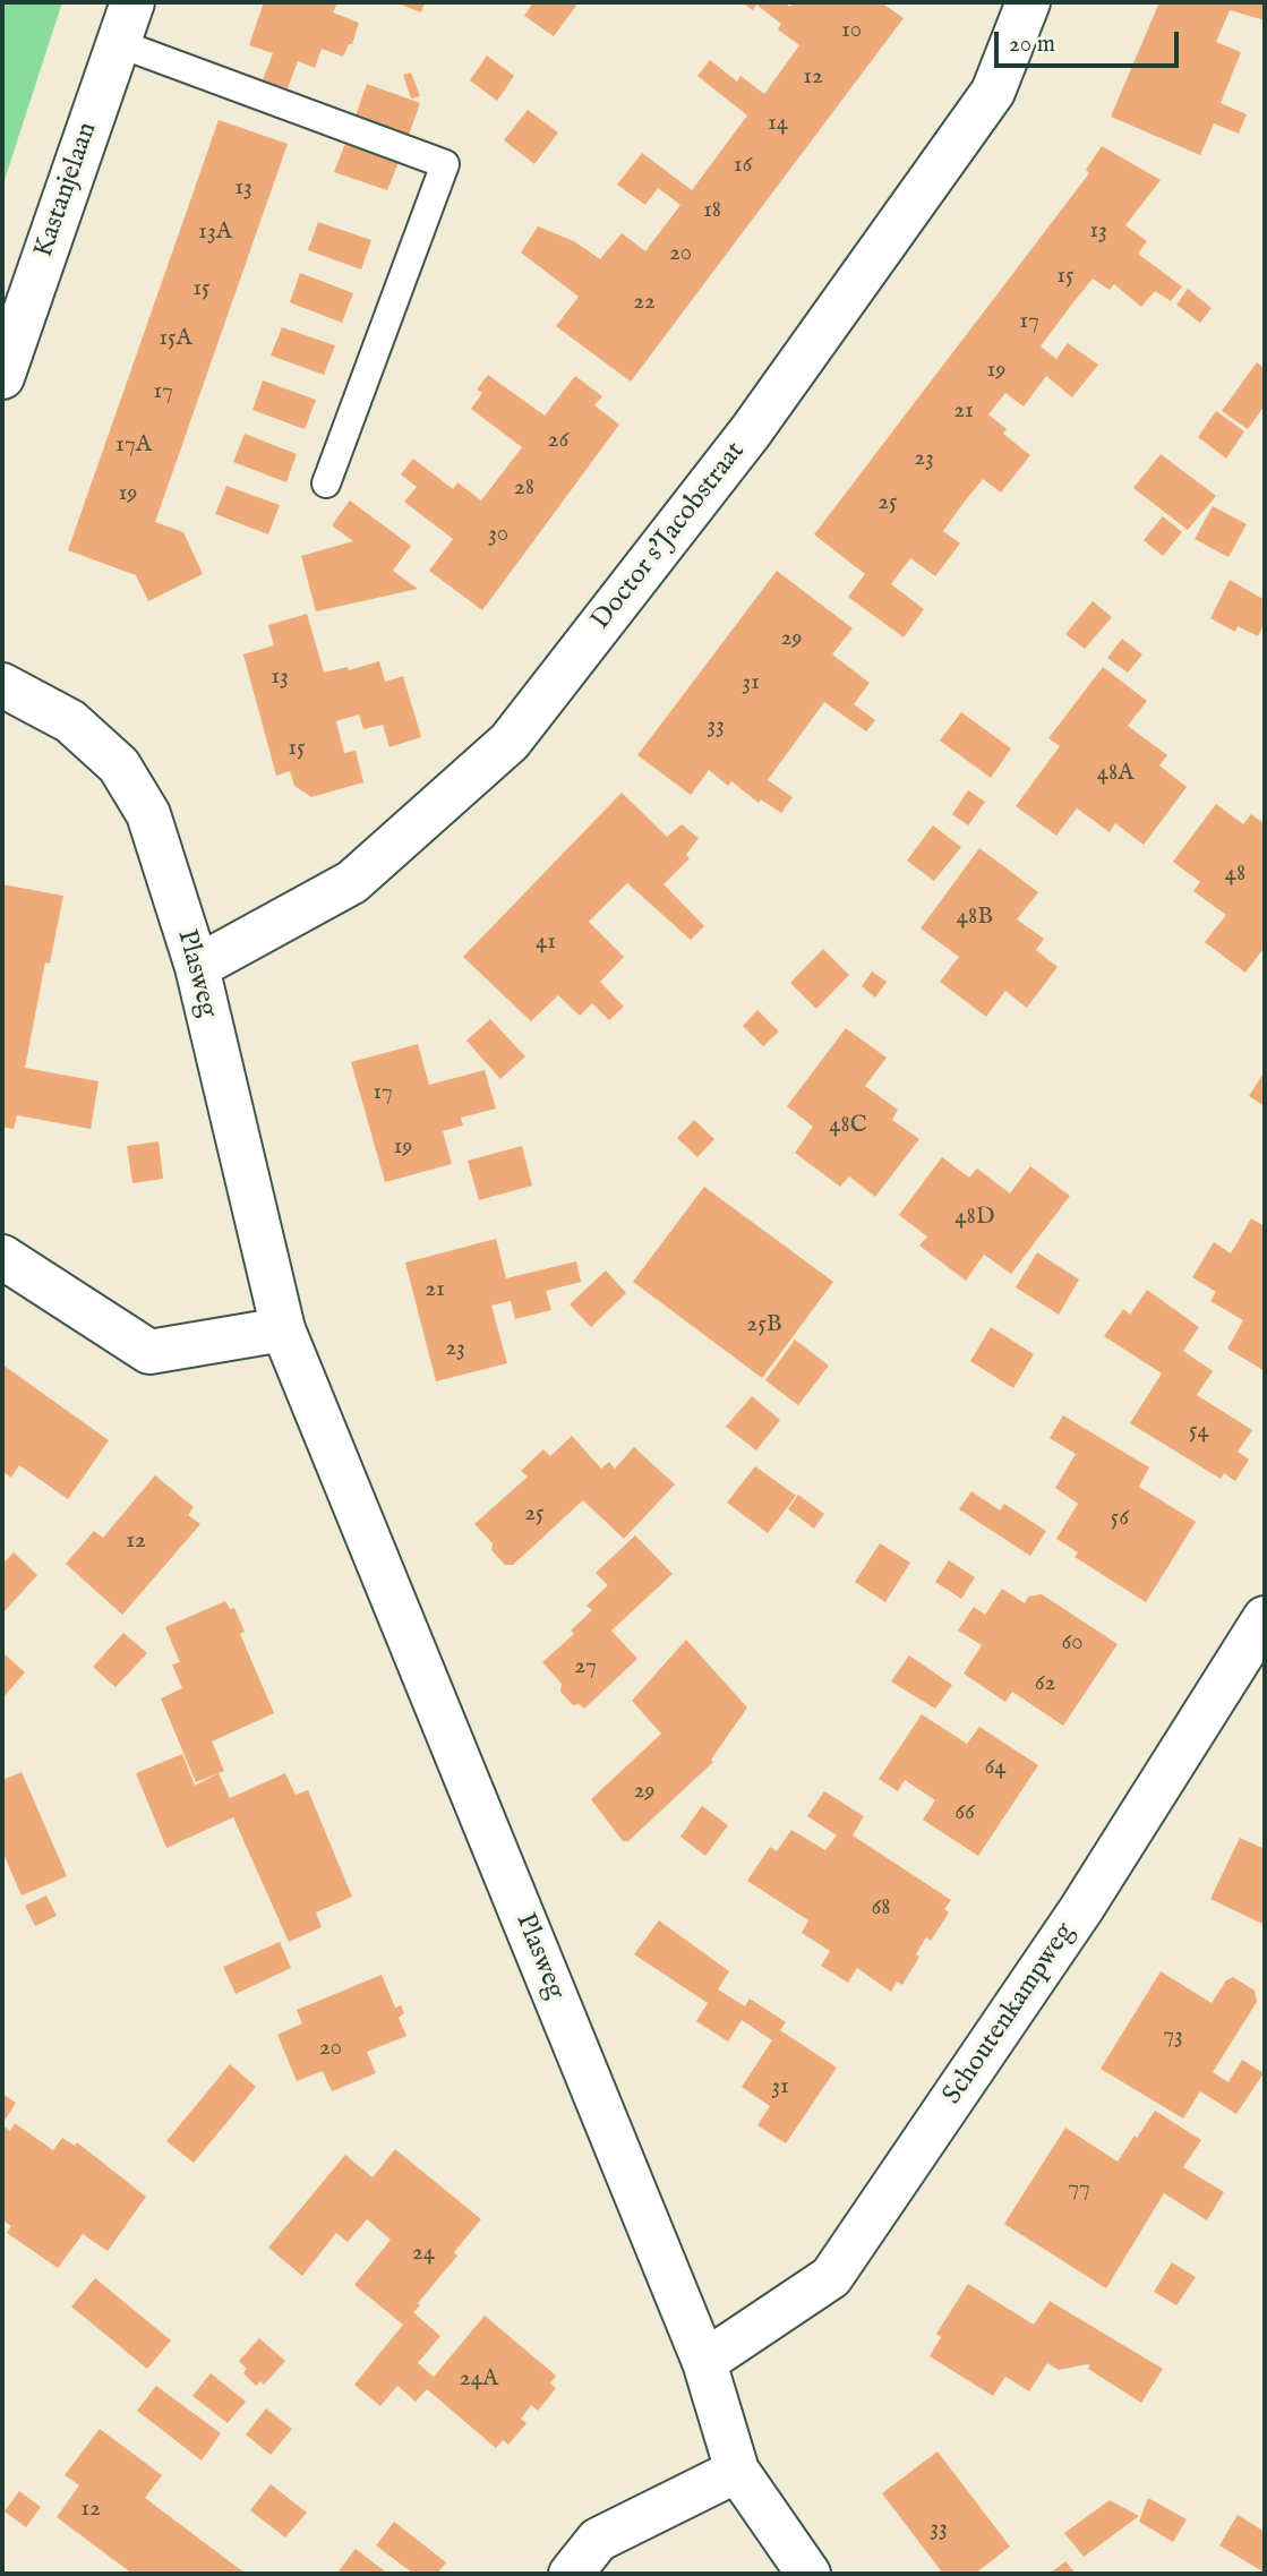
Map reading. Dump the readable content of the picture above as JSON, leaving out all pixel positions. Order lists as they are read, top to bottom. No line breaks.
{"streets":{"street":["Kastanjelaan","Doctor s'Jacobstraat","Plasweg","Schoutenkampweg"]},"crossings":[["Doctor s'Jacobstraat","Plasweg"],["Plasweg","Schoutenkampweg"]],"house_numbers":["10","12","14","16","13","18","13","13A","20","15","15","22","17","15A","19","17","21","26","17A","23","28","19","25","30","29","13","31","33","15","48A","48","48B","41","17","48C","19","48D","21","25B","23","54","25","56","12","60","27","62","64","29","66","68","73","20","31","77","24","24A","12","33"],"scale_bar":"20 m"}
